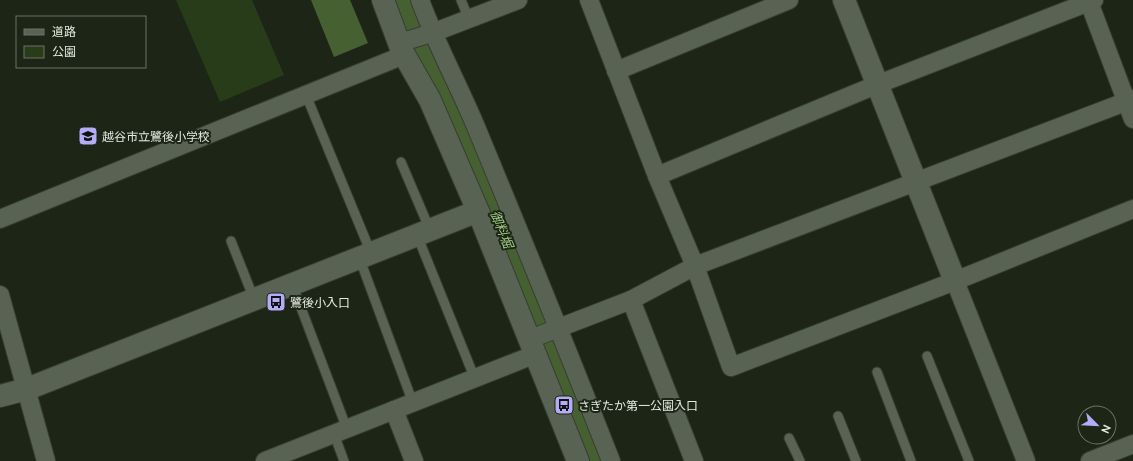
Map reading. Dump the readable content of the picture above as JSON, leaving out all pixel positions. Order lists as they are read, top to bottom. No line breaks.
{"water":["御料堀"],"places":{"school or university":["越谷市立鷺後小学校"],"bus stop":["鷺後小入口","さぎたか第一公園入口"]},"legend":["道路","公園"],"north":"bottom right"}
